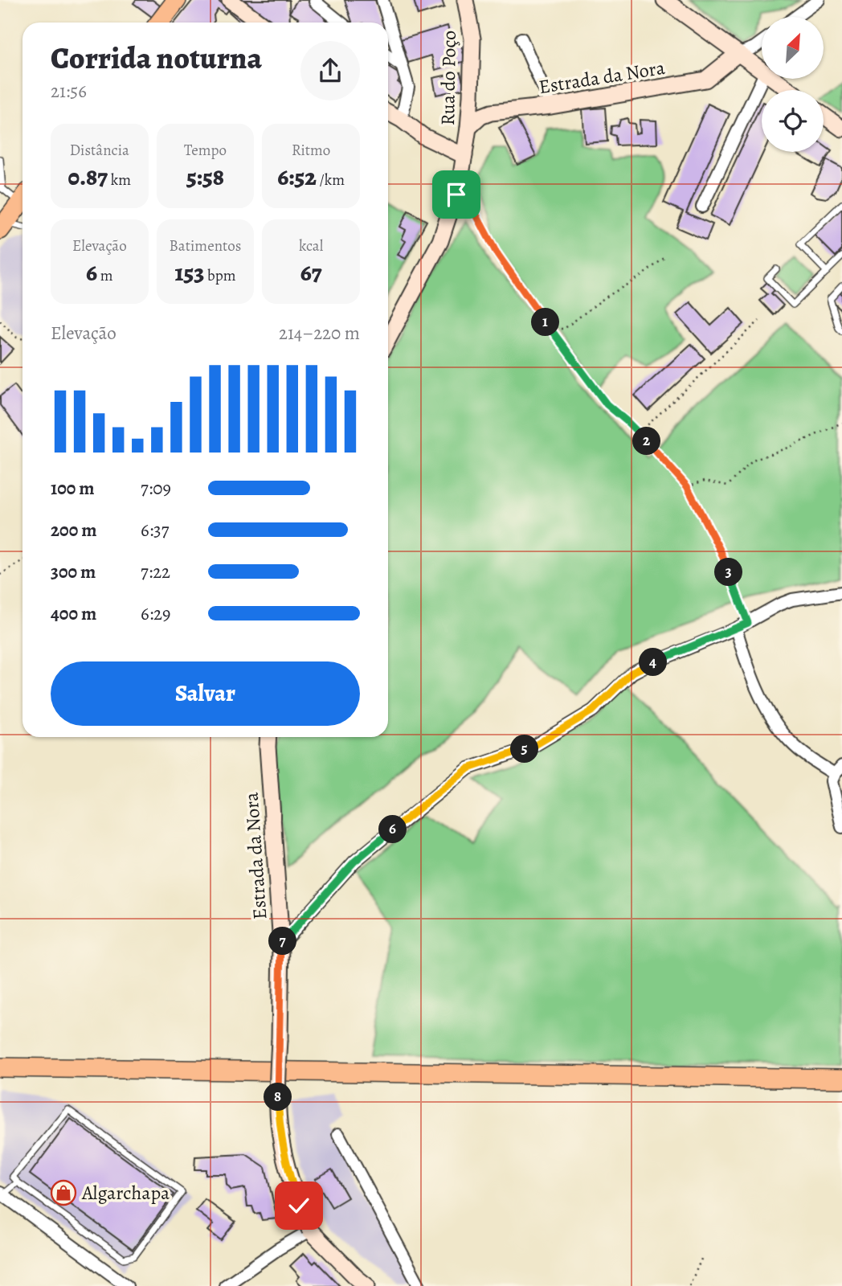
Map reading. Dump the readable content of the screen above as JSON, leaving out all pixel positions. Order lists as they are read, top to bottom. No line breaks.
{"streets":{"street":["Estrada da Nora","Rua do Poço"]},"crossings":[["Estrada da Nora","Rua do Poço"]],"places":{"shop":["Algarchapa"]},"north":"top right","page":{"heading":["Corrida noturna","21:56"],"stats":[["Distância","0.87 km"],["Tempo","5:58"],["Ritmo","6:52 /km"],["Elevação","6 m"],["Batimentos","153 bpm"],["kcal","67"]],"pins":["1","2","3","4","5","6","7","8"],"chart":["Elevação","214–220 m"],"list":[{"name":"100 m","note":"7:09"},{"name":"200 m","note":"6:37"},{"name":"300 m","note":"7:22"},{"name":"400 m","note":"6:29"}],"buttons":"Salvar"}}
